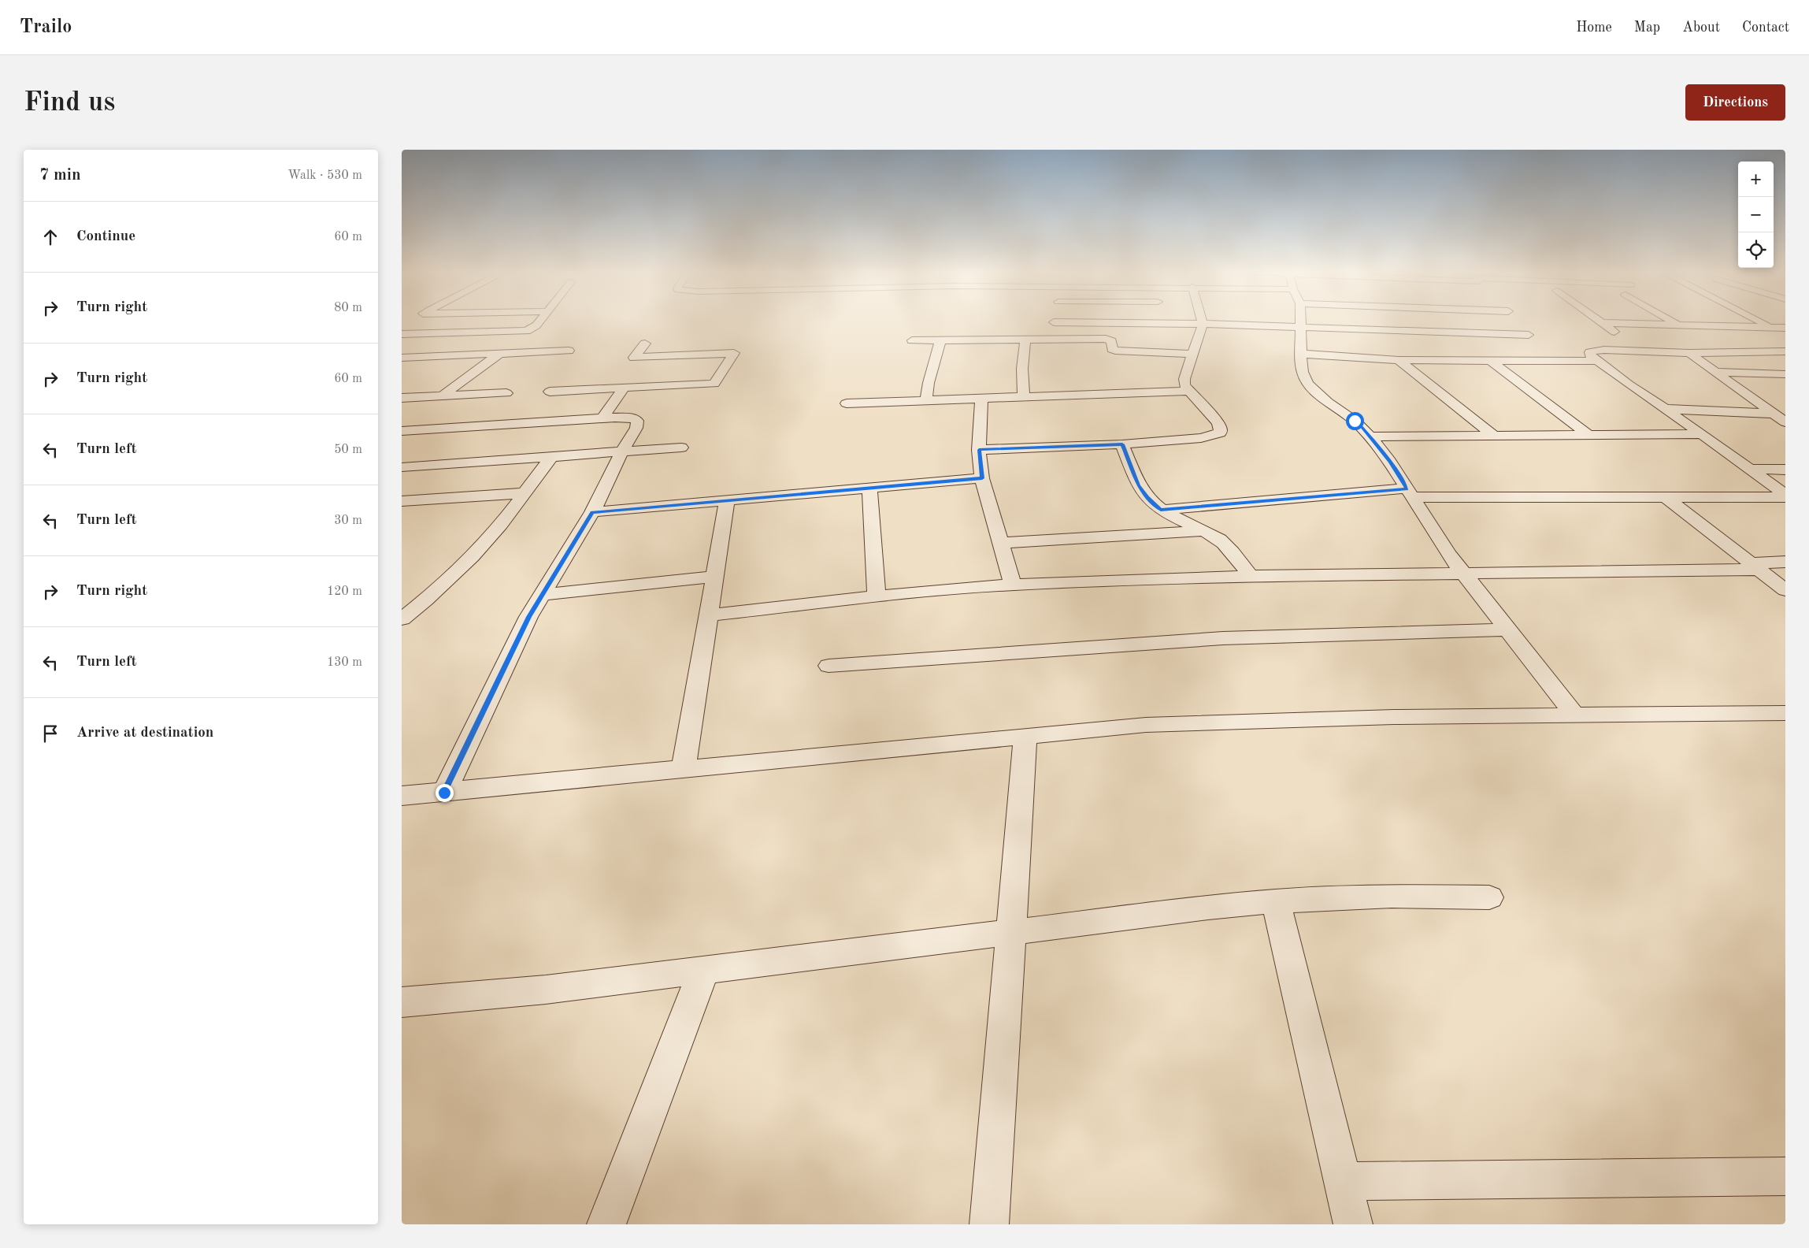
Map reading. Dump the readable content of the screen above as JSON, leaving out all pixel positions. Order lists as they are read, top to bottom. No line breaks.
{"page":{"header":"Trailo","nav":["Home","Map","About","Contact"],"buttons":"Directions","title":"Find us","heading":["7 min","Walk · 530 m"],"map_buttons":["+","−"],"list":[["Continue","60 m"],["Turn right","80 m"],["Turn right","60 m"],["Turn left","50 m"],["Turn left","30 m"],["Turn right","120 m"],["Turn left","130 m"],"Arrive at destination"]}}
